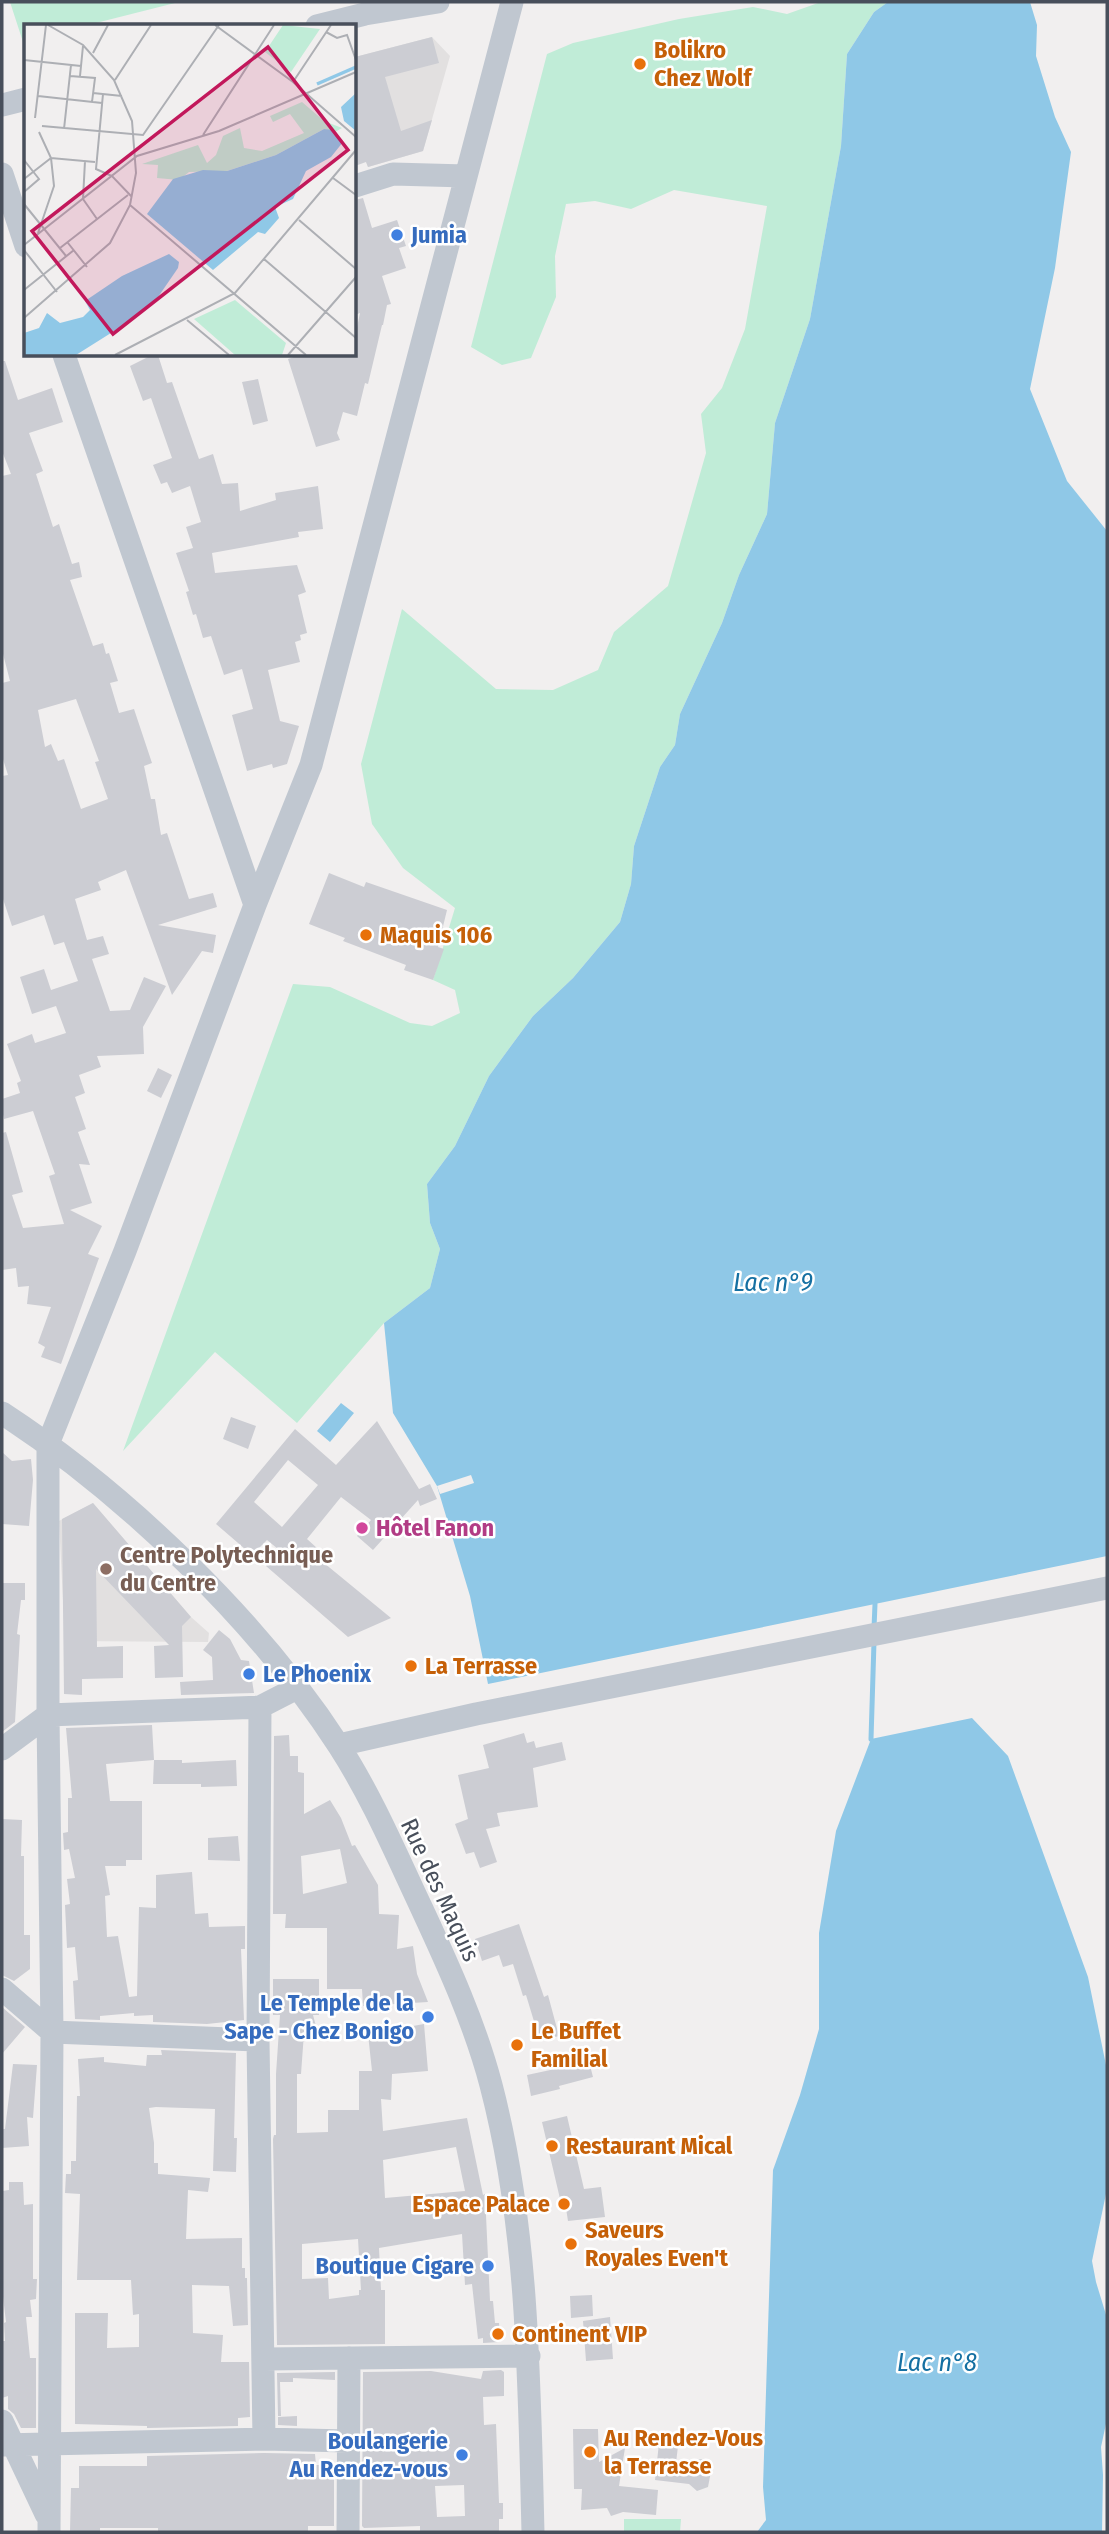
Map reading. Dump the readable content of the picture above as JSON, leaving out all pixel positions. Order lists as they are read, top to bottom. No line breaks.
{"streets":{"street":["Rue des Maquis"]},"water":["Lac n°9","Lac n°8"],"places":["Bolikro Chez Wolf","Jumia","Maquis 106","Hôtel Fanon","Centre Polytechnique du Centre","La Terrasse","Le Phoenix","Le Temple de la Sape - Chez Bonigo","Le Buffet Familial","Restaurant Mical","Espace Palace","Saveurs Royales Even't","Boutique Cigare","Continent VIP","Au Rendez-Vous la Terrasse","Boulangerie Au Rendez-vous"]}
